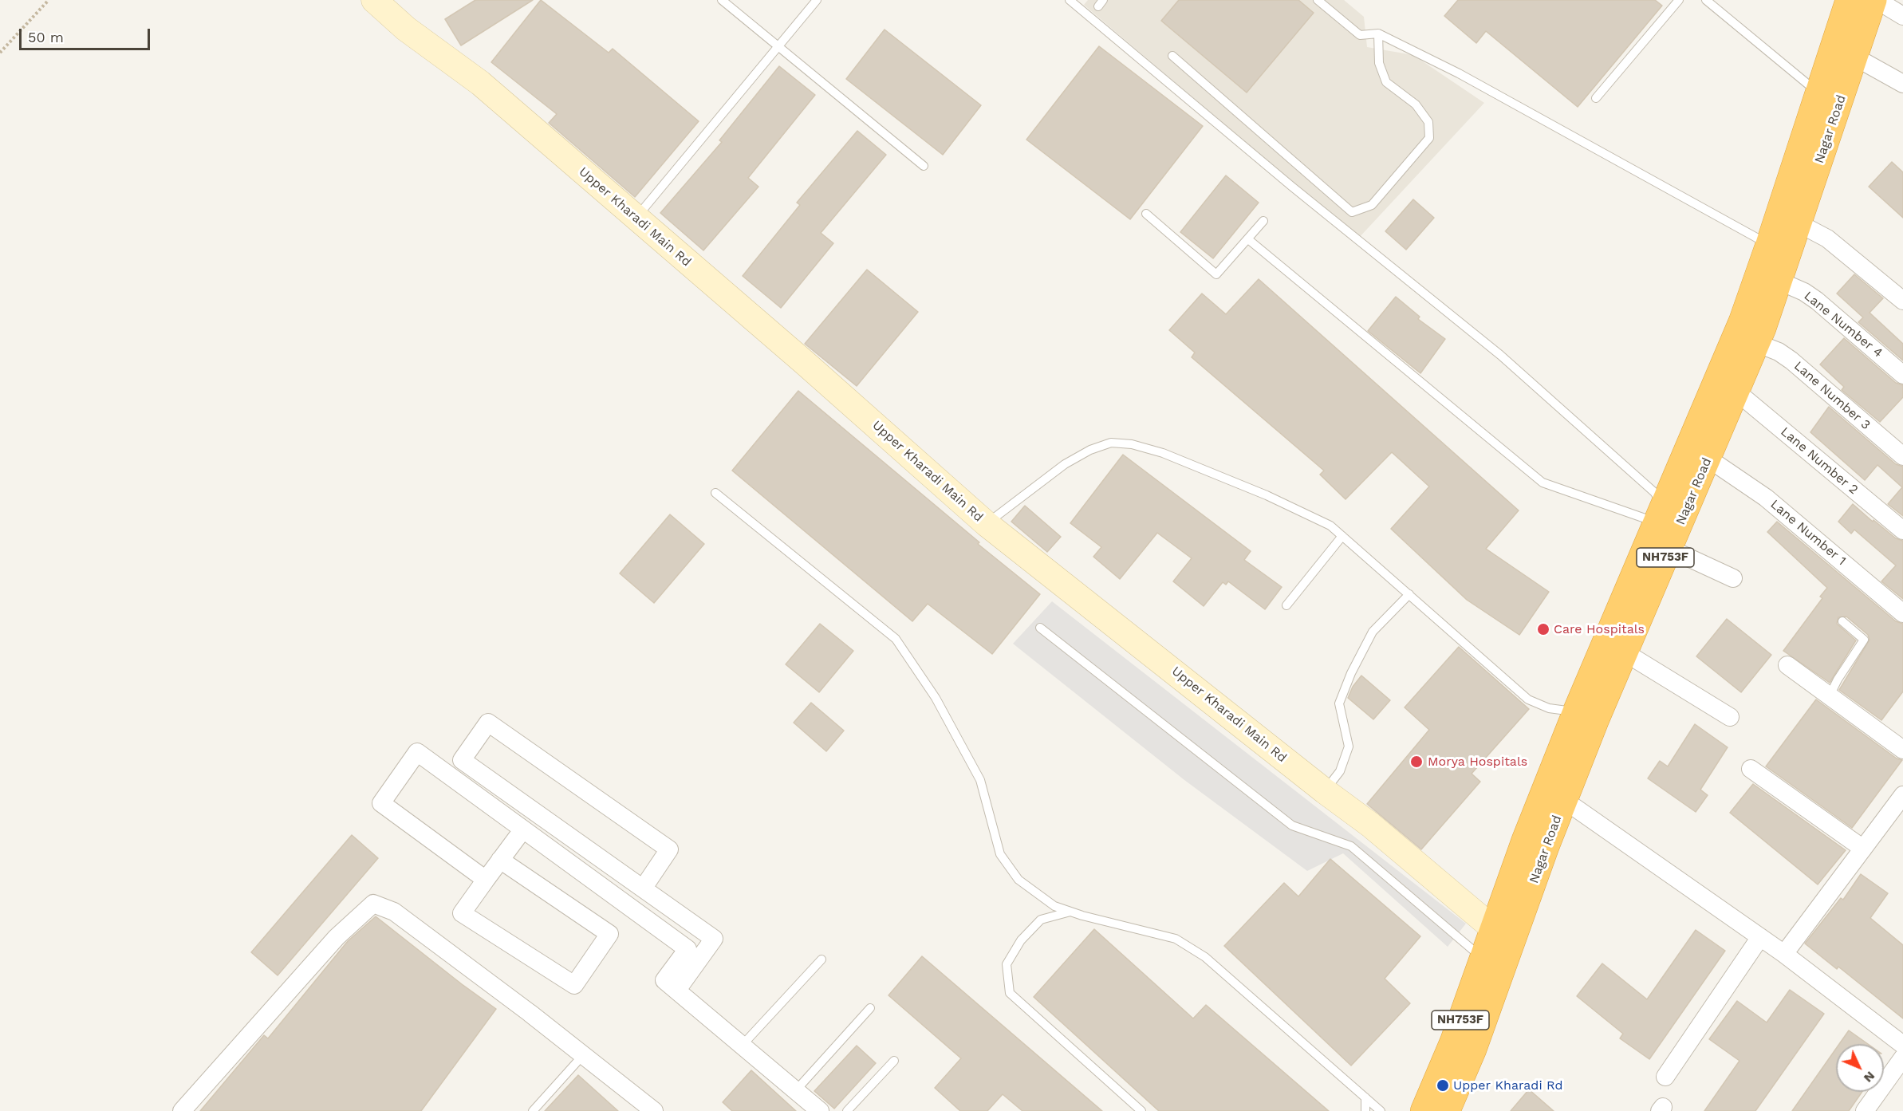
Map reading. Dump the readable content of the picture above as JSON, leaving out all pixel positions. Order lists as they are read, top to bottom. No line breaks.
{"streets":{"highway":["Nagar Road","NH753F"],"street":["Upper Kharadi Main Rd","Lane Number 4","Lane Number 3","Lane Number 2","Lane Number 1"]},"crossings":[["Nagar Road","Upper Kharadi Main Rd"],["Nagar Road","Lane Number 4"],["Nagar Road","Lane Number 3"],["Nagar Road","Lane Number 2"],["Nagar Road","Lane Number 1"]],"places":["Care Hospitals","Morya Hospitals","Upper Kharadi Rd"],"scale_bar":"50 m","north":"bottom right"}
